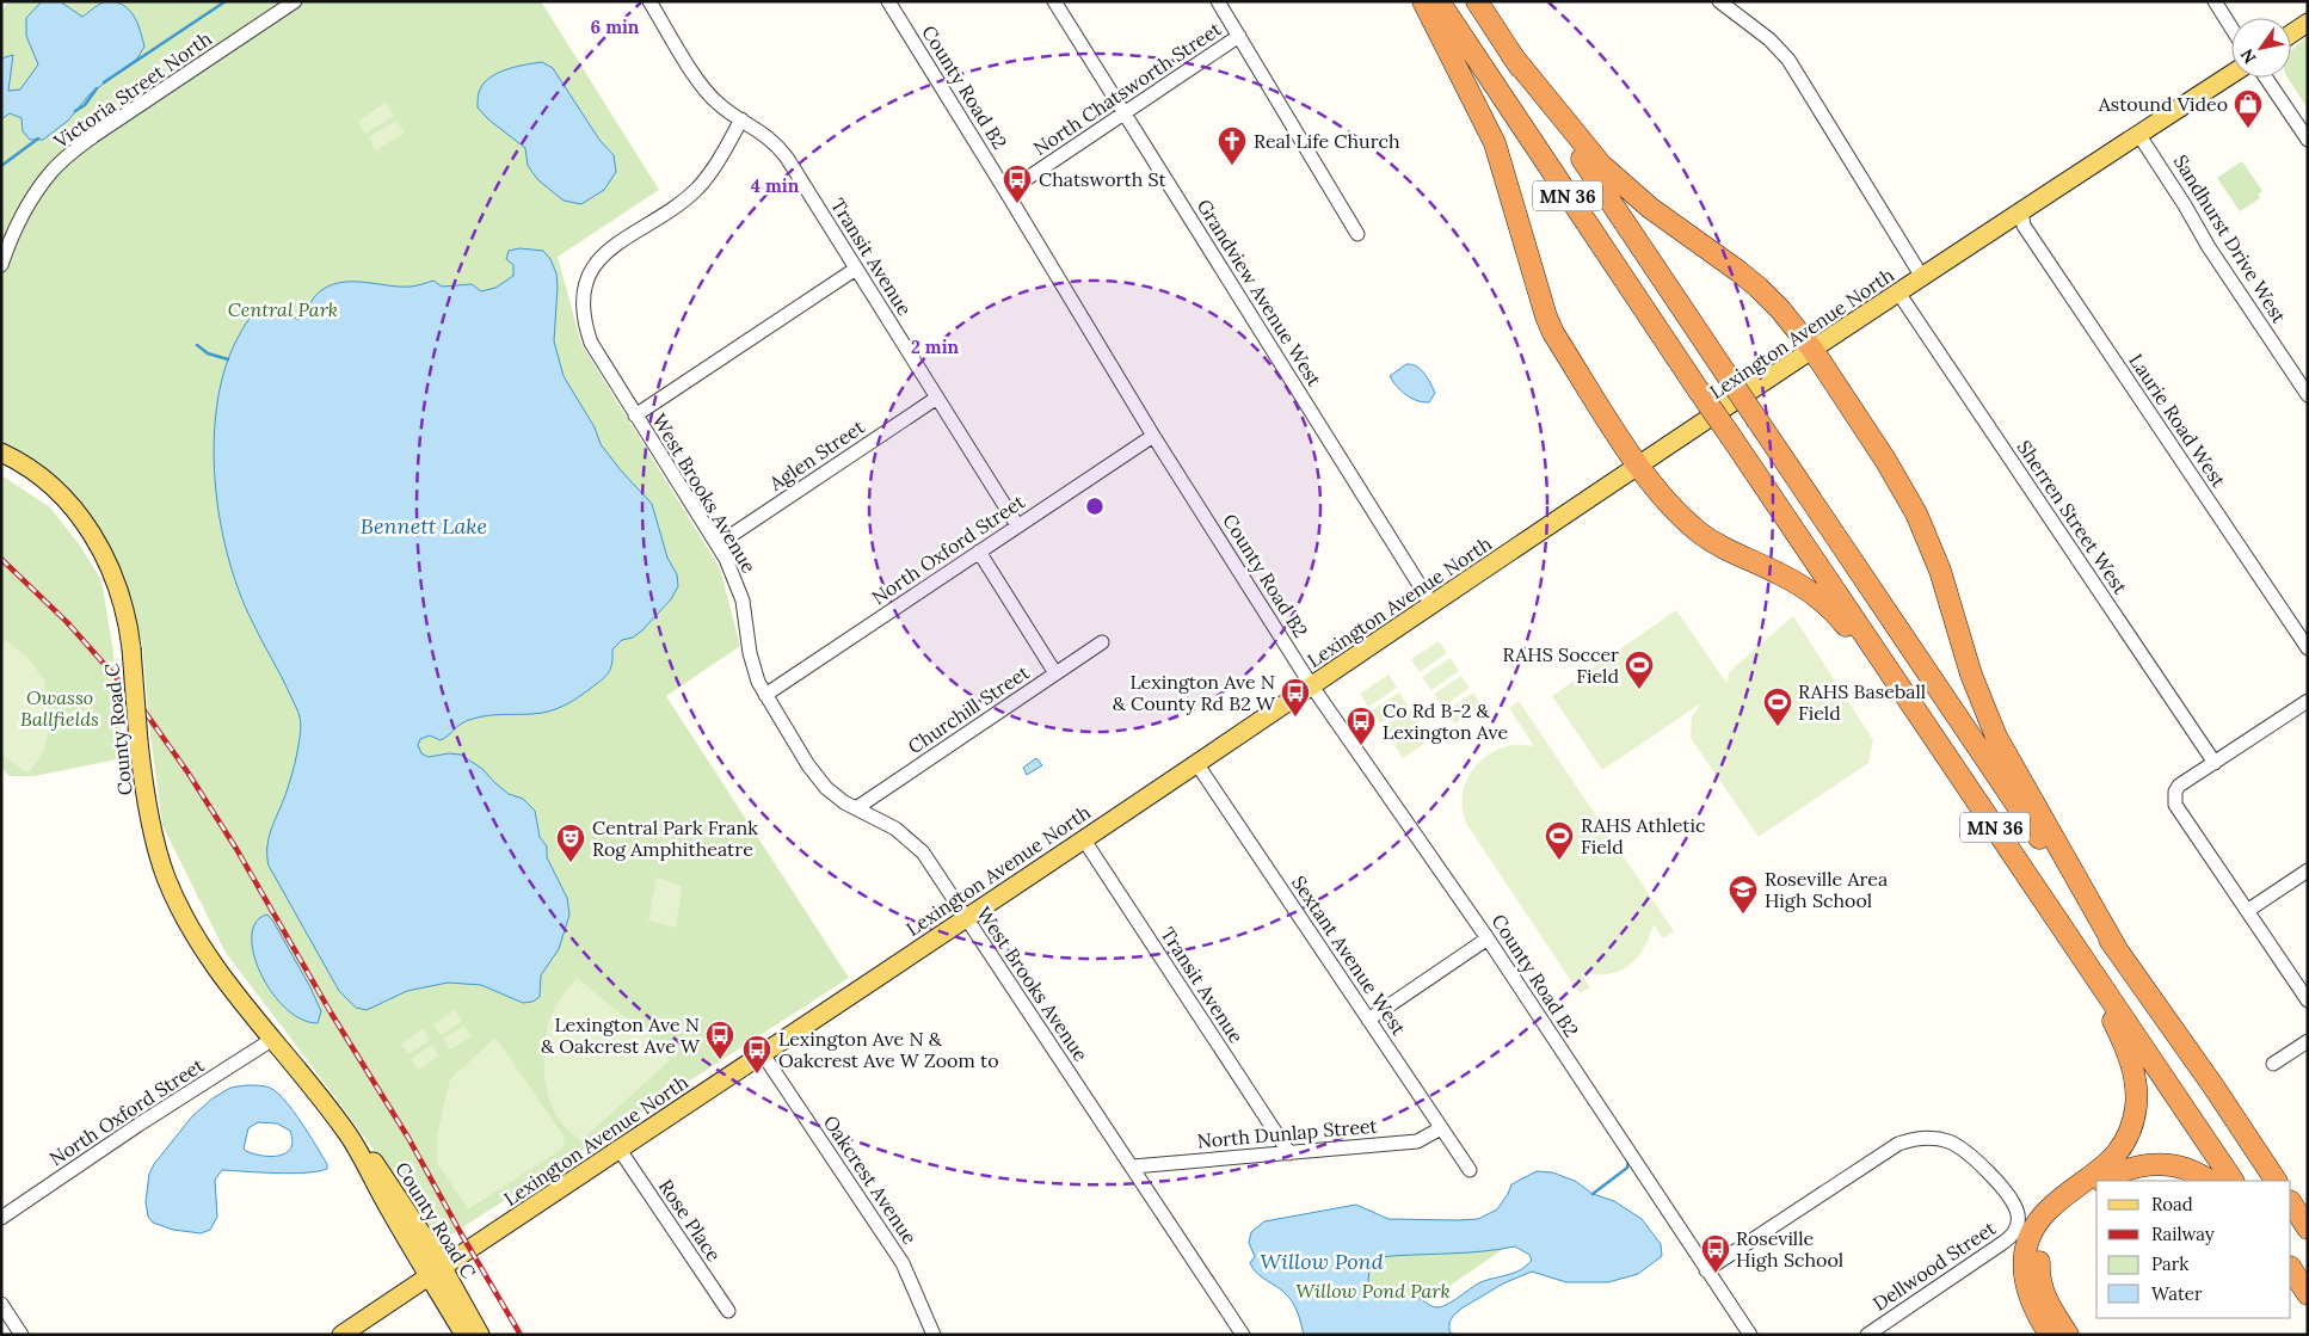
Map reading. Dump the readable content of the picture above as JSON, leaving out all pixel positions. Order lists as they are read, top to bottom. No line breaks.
{"streets":{"highway":["MN 36"],"main road":["Lexington Avenue North","County Road C"],"street":["County Road B2","North Chatsworth Street","Victoria Street North","Sandhurst Drive West","Transit Avenue","Grandview Avenue West","Laurie Road West","Aglen Street","West Brooks Avenue","Sherren Street West","North Oxford Street","Churchill Street","Sextant Avenue West","North Dunlap Street","Oakcrest Avenue","Rose Place","Dellwood Street"]},"crossings":[["County Road B2","North Chatsworth Street"],["County Road B2","Lexington Avenue North"],["County Road B2","North Oxford Street"],["County Road B2","Dellwood Street"],["North Chatsworth Street","Grandview Avenue West"],["Sandhurst Drive West","Lexington Avenue North"],["Transit Avenue","Lexington Avenue North"],["Transit Avenue","Aglen Street"],["Transit Avenue","West Brooks Avenue"],["Transit Avenue","North Oxford Street"],["Transit Avenue","North Dunlap Street"],["Grandview Avenue West","Lexington Avenue North"],["Lexington Avenue North","Laurie Road West"],["Lexington Avenue North","West Brooks Avenue"],["Lexington Avenue North","Sherren Street West"],["Lexington Avenue North","County Road C"],["Lexington Avenue North","Sextant Avenue West"],["Lexington Avenue North","Oakcrest Avenue"],["Lexington Avenue North","Rose Place"],["Aglen Street","West Brooks Avenue"],["West Brooks Avenue","North Oxford Street"],["West Brooks Avenue","Churchill Street"],["West Brooks Avenue","North Dunlap Street"],["North Oxford Street","County Road C"],["Sextant Avenue West","North Dunlap Street"]],"water":["Bennett Lake","Willow Pond"],"parks":["Central Park","Owasso Ballfields","Willow Pond Park"],"places":{"shop":["Astound Video"],"church":["Real Life Church"],"bus stop":["Chatsworth St","Lexington Ave N & County Rd B2 W","Co Rd B-2 & Lexington Ave","Lexington Ave N & Oakcrest Ave W","Lexington Ave N & Oakcrest Ave W Zoom to","Roseville High School"],"sports":["RAHS Soccer Field","RAHS Baseball Field","RAHS Athletic Field"],"theatre":["Central Park Frank Rog Amphitheatre"],"school or university":["Roseville Area High School"]},"legend":["Road","Railway","Park","Water"],"north":"bottom left","rings":["6 min","4 min","2 min"]}
